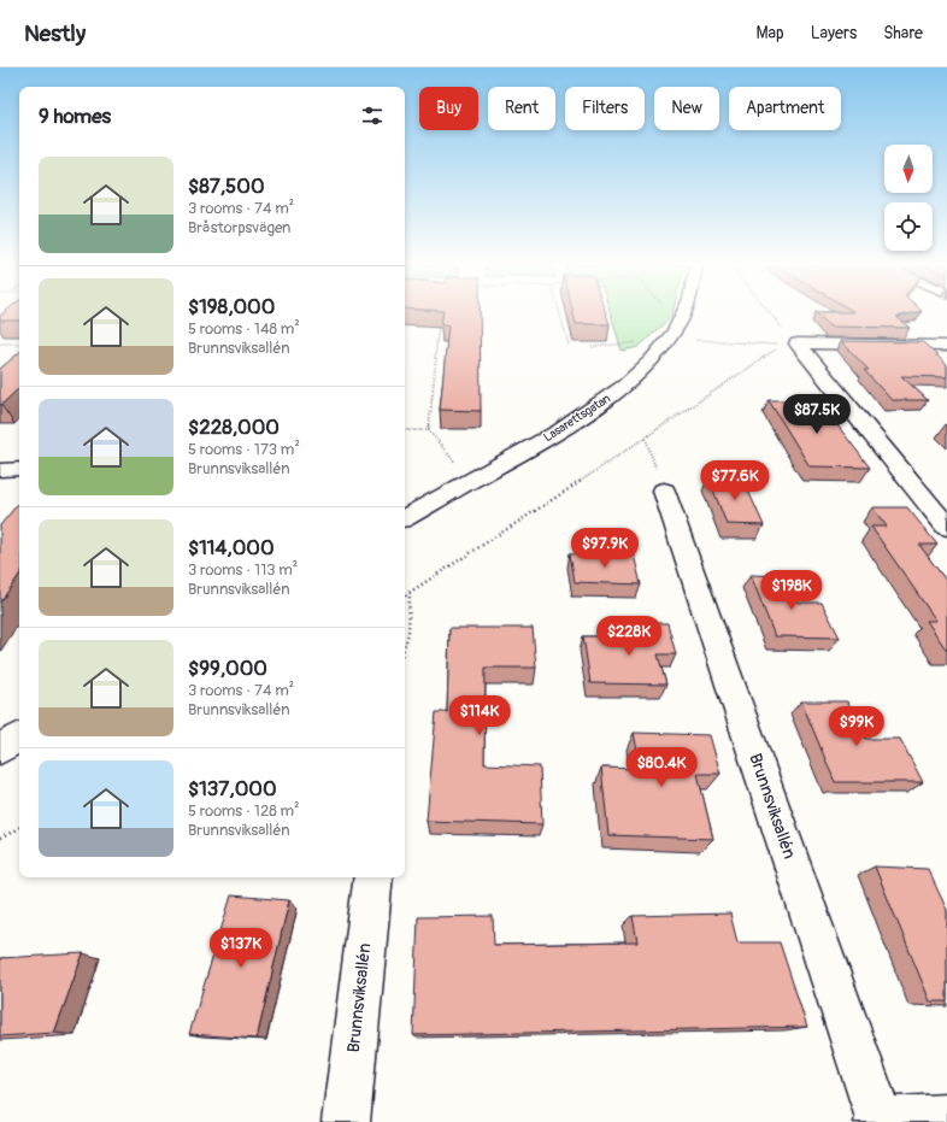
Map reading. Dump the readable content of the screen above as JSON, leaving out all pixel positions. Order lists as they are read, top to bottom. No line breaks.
{"streets":{"street":["Lasarettsgatan","Brunnsviksallén"]},"north":"bottom","page":{"header":"Nestly","nav":["Map","Layers","Share"],"chip":["Buy","Rent","Filters","New","Apartment"],"heading":"9 homes","list":[{"name":"$87,500","note":"3 rooms · 74 m² · Bråstorpsvägen"},{"name":"$198,000","note":"5 rooms · 148 m² · Brunnsviksallén"},{"name":"$228,000","note":"5 rooms · 173 m² · Brunnsviksallén"},{"name":"$114,000","note":"3 rooms · 113 m² · Brunnsviksallén"},{"name":"$99,000","note":"3 rooms · 74 m² · Brunnsviksallén"},{"name":"$137,000","note":"5 rooms · 128 m² · Brunnsviksallén"}],"price":["$87.5K","$77.6K","$97.9K","$198K","$228K","$114K","$99K","$80.4K","$137K"]}}
